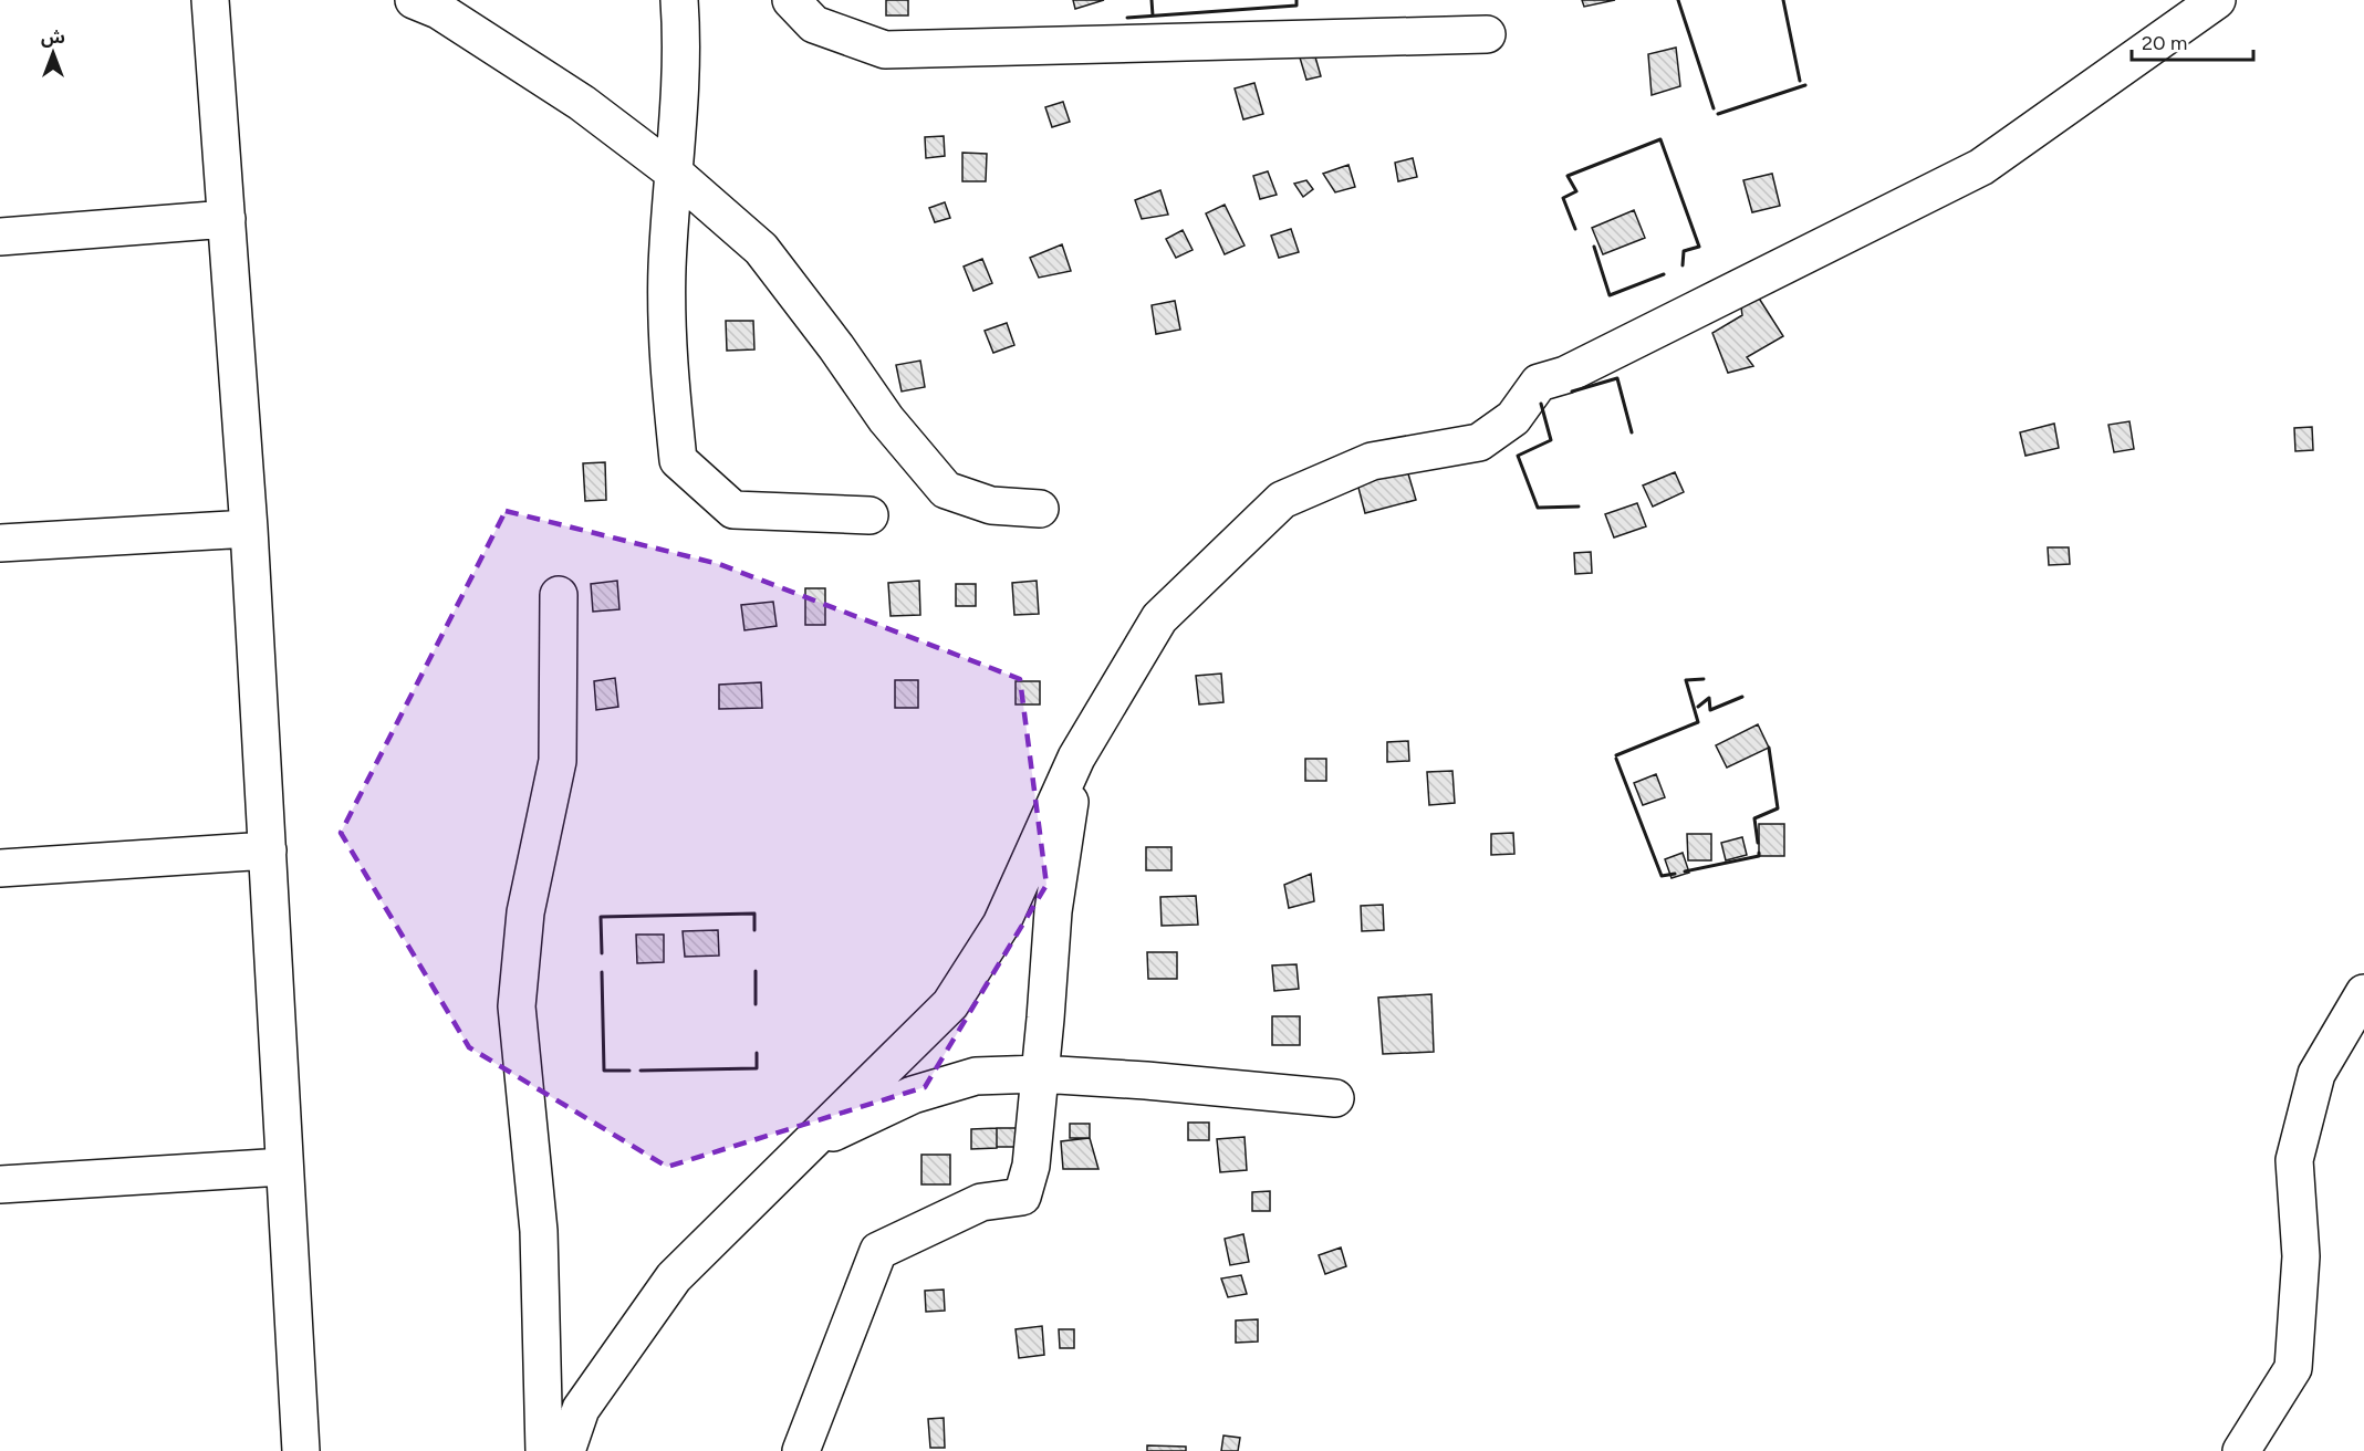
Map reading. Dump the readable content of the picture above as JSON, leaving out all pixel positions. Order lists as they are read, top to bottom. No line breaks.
{"scale_bar":"20 m","north":"top"}
